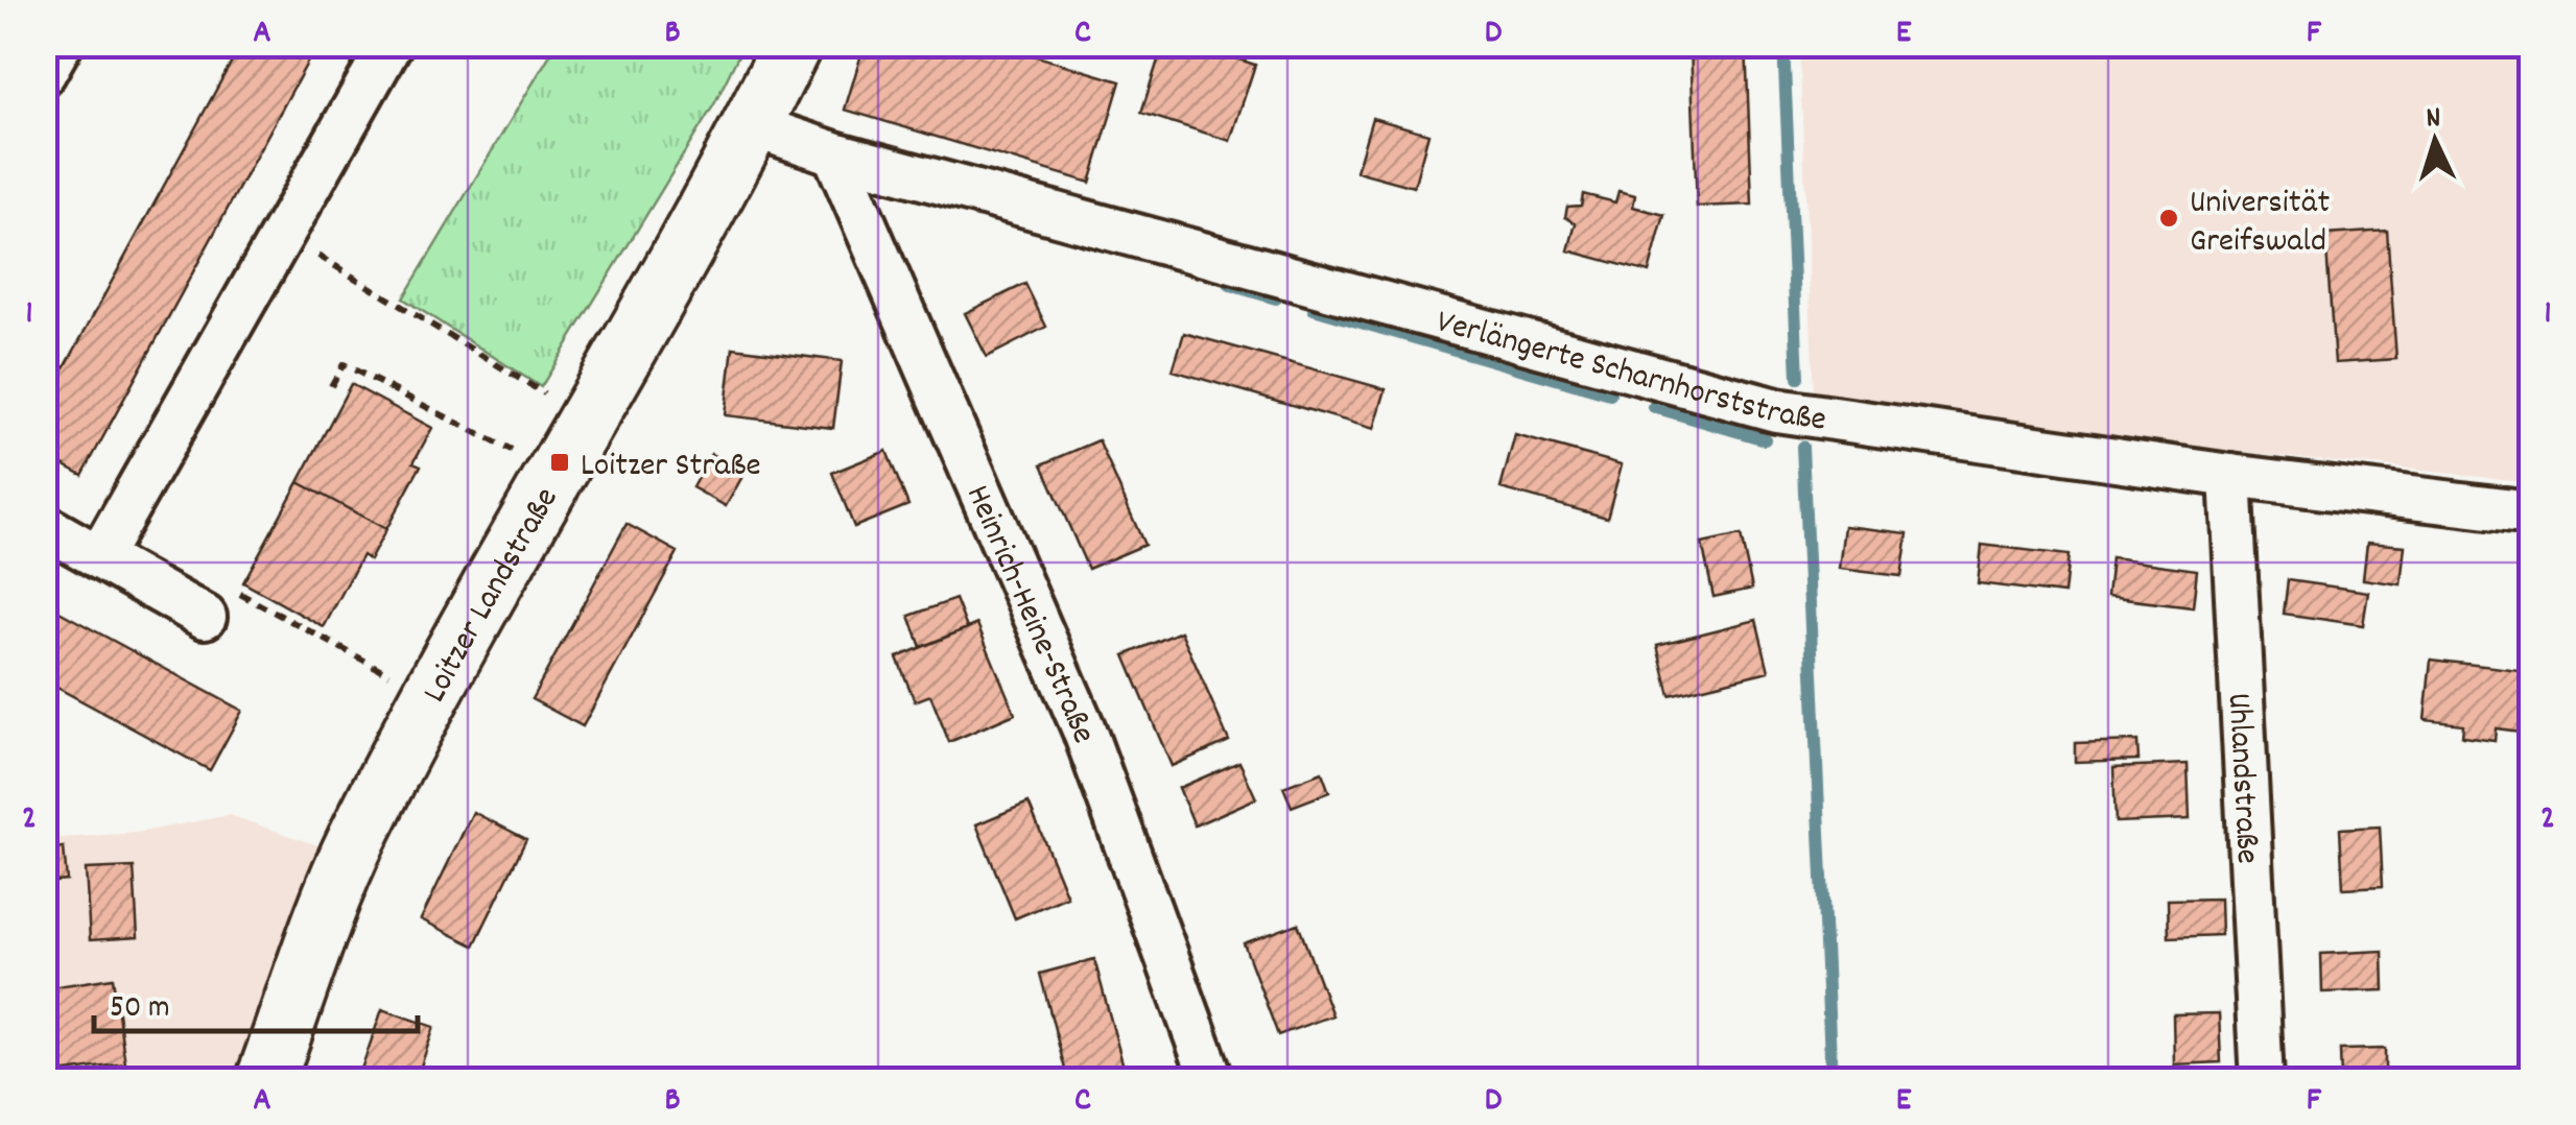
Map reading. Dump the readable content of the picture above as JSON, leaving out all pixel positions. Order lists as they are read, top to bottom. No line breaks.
{"streets":{"main road":["Loitzer Landstraße"],"street":["Verlängerte Scharnhorststraße","Heinrich-Heine-Straße","Uhlandstraße"]},"crossings":[["Verlängerte Scharnhorststraße","Loitzer Landstraße"],["Verlängerte Scharnhorststraße","Heinrich-Heine-Straße"],["Verlängerte Scharnhorststraße","Uhlandstraße"]],"places":{"other":["Universität Greifswald"],"transit":["Loitzer Straße"]},"scale_bar":"50 m","north":"top","grid":{"columns":["A","B","C","D","E","F"],"rows":["1","2"]}}
